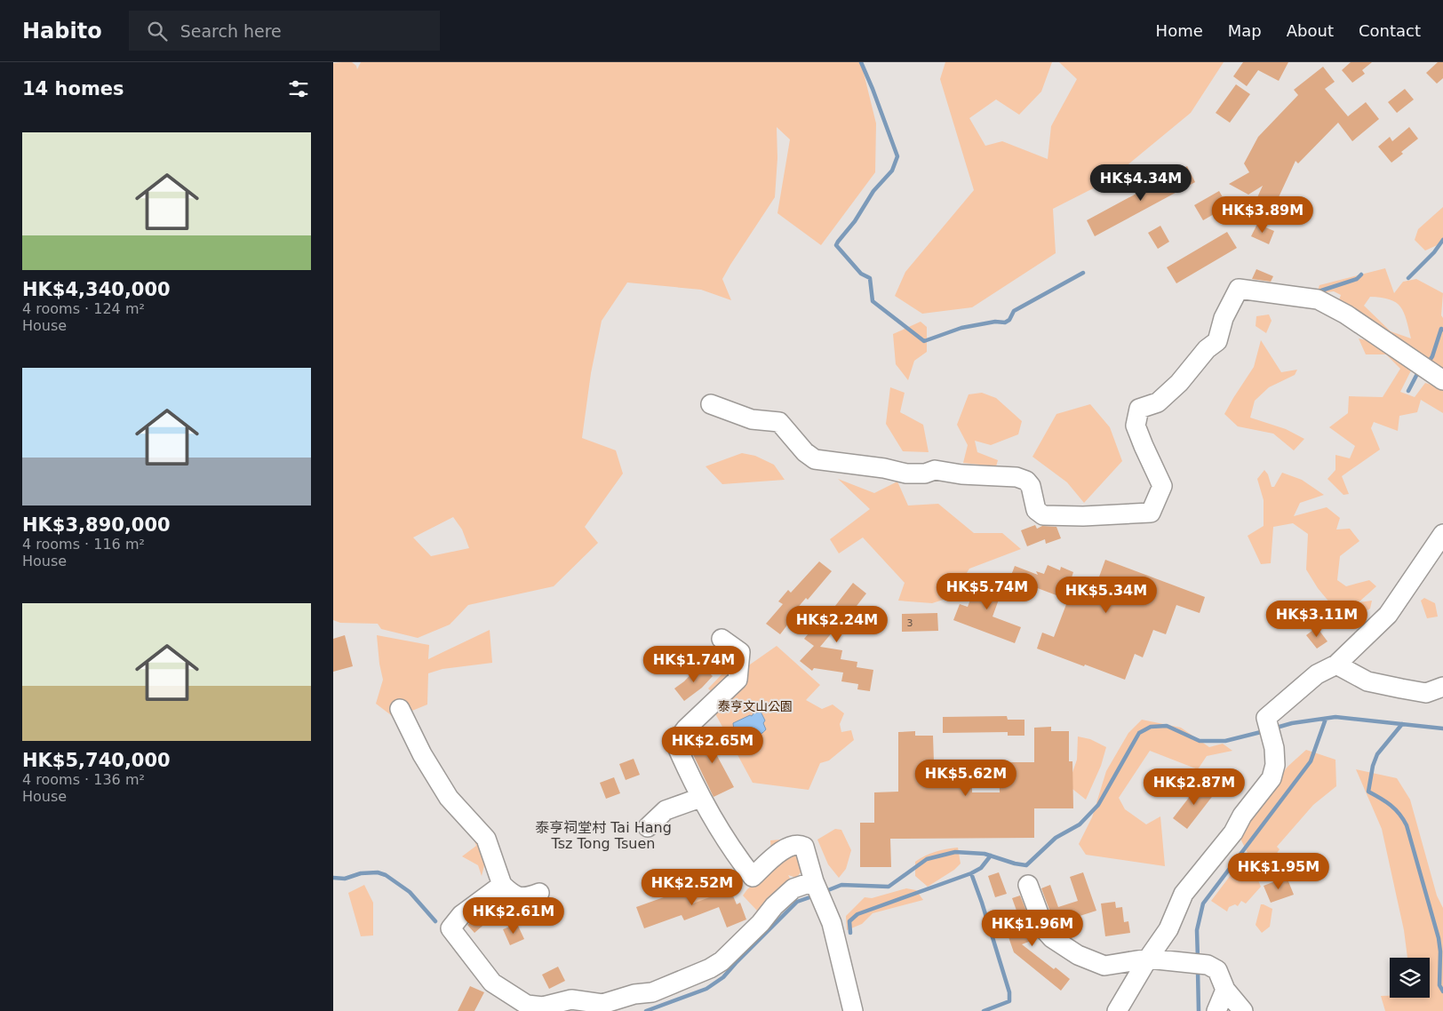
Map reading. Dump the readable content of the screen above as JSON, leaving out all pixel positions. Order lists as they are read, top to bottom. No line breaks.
{"districts":["泰亨祠堂村 Tai Hang Tsz Tong Tsuen"],"parks":["泰亨文山公園"],"house_numbers":["3"],"page":{"header":"Habito","search":"Search here","nav":["Home","Map","About","Contact"],"heading":"14 homes","list":[{"name":"HK$4,340,000","note":"4 rooms · 124 m² · House"},{"name":"HK$3,890,000","note":"4 rooms · 116 m² · House"},{"name":"HK$5,740,000","note":"4 rooms · 136 m² · House"}],"price":["HK$4.34M","HK$3.89M","HK$5.74M","HK$5.34M","HK$3.11M","HK$2.24M","HK$1.74M","HK$2.65M","HK$5.62M","HK$2.87M","HK$1.95M","HK$2.52M","HK$2.61M","HK$1.96M"]}}
